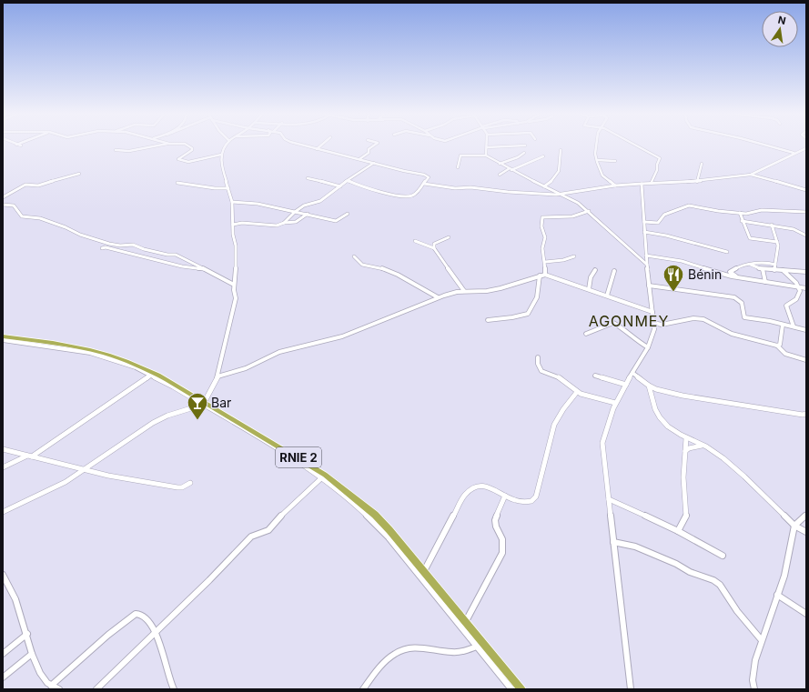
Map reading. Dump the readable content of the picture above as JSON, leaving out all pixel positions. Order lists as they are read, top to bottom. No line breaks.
{"streets":{"highway":["RNIE 2"]},"districts":["AGONMEY"],"places":{"restaurant":["Bénin"],"bar":["Bar"]},"north":"top"}
